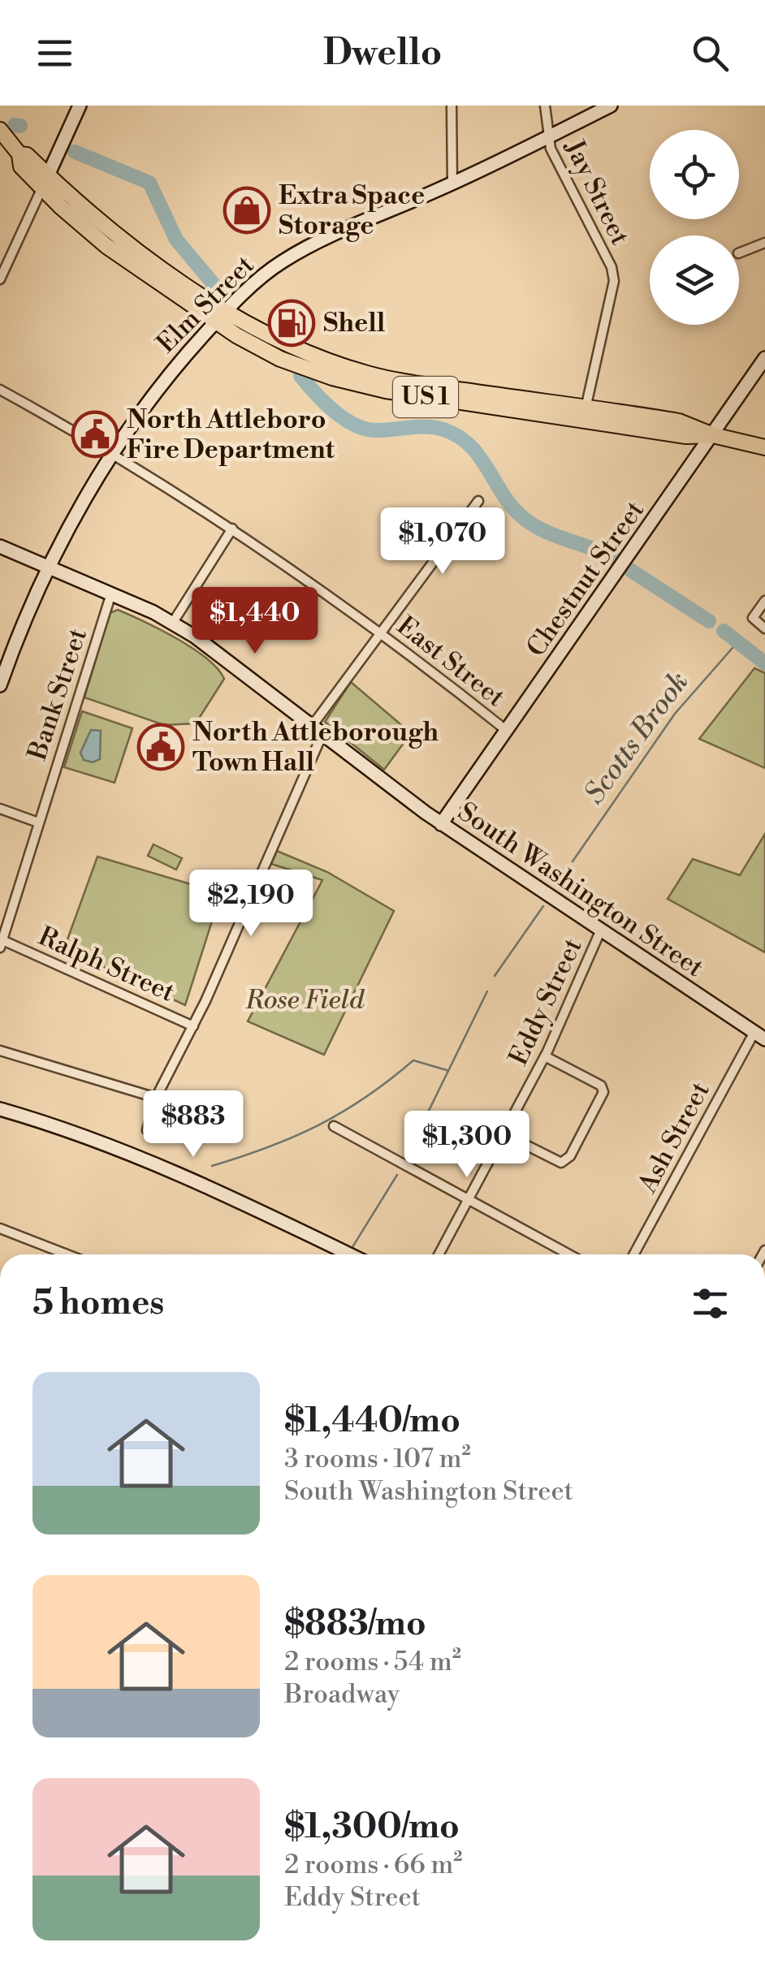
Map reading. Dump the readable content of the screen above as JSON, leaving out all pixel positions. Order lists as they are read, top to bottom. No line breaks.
{"streets":{"main road":["Elm Street","US 1","Chestnut Street","South Washington Street"],"street":["Jay Street","East Street","Bank Street","Ralph Street","Eddy Street","Ash Street"]},"crossings":[["Jay Street","Elm Street"],["Jay Street","US 1"],["Elm Street","US 1"],["Elm Street","East Street"],["Elm Street","South Washington Street"],["US 1","Chestnut Street"],["Chestnut Street","East Street"],["Chestnut Street","South Washington Street"],["Bank Street","South Washington Street"],["Bank Street","Ralph Street"],["South Washington Street","Eddy Street"],["South Washington Street","Ash Street"]],"water":["Scotts Brook"],"parks":["Rose Field"],"places":{"shop":["Extra Space Storage"],"fuel station":["Shell"],"public building":["North Attleboro Fire Department","North Attleborough Town Hall"]},"page":{"header":"Dwello","price":["$1,070","$1,440","$2,190","$883","$1,300"],"heading":"5 homes","list":[{"name":"$1,440/mo","note":"3 rooms · 107 m² · South Washington Street"},{"name":"$883/mo","note":"2 rooms · 54 m² · Broadway"},{"name":"$1,300/mo","note":"2 rooms · 66 m² · Eddy Street"}]}}
